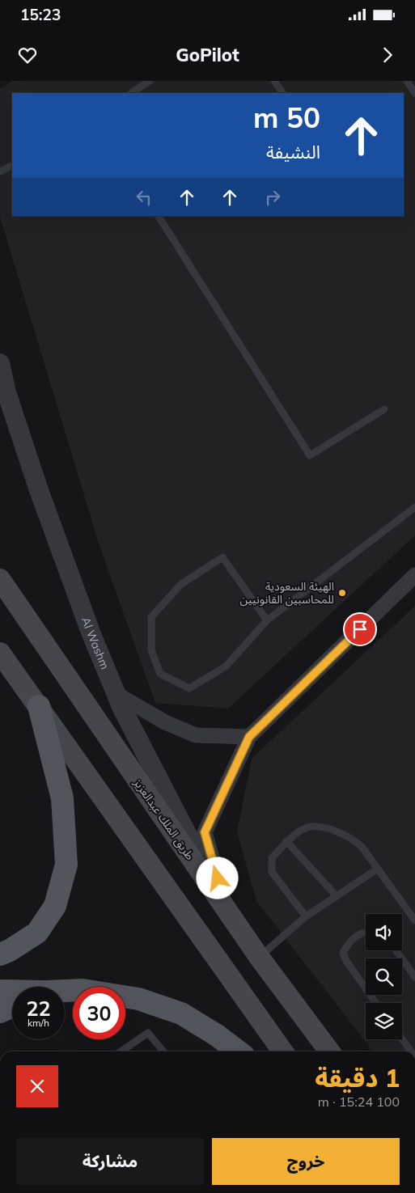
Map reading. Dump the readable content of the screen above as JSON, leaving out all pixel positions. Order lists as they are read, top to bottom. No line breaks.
{"streets":{"main road":["طريق الملك عبدالعزيز"],"street":["Al Washm"]},"crossings":[["Al Washm","طريق الملك عبدالعزيز"]],"places":["الهيئة السعودية للمحاسبين القانونيين"],"page":{"status":"15:23","header":"GoPilot","turn":["50 m","النشيفة"],"speed":"22 km/h","limit":"30","heading":["1 دقيقة","100 m · 15:24"],"buttons":["خروج","مشاركة"]}}
